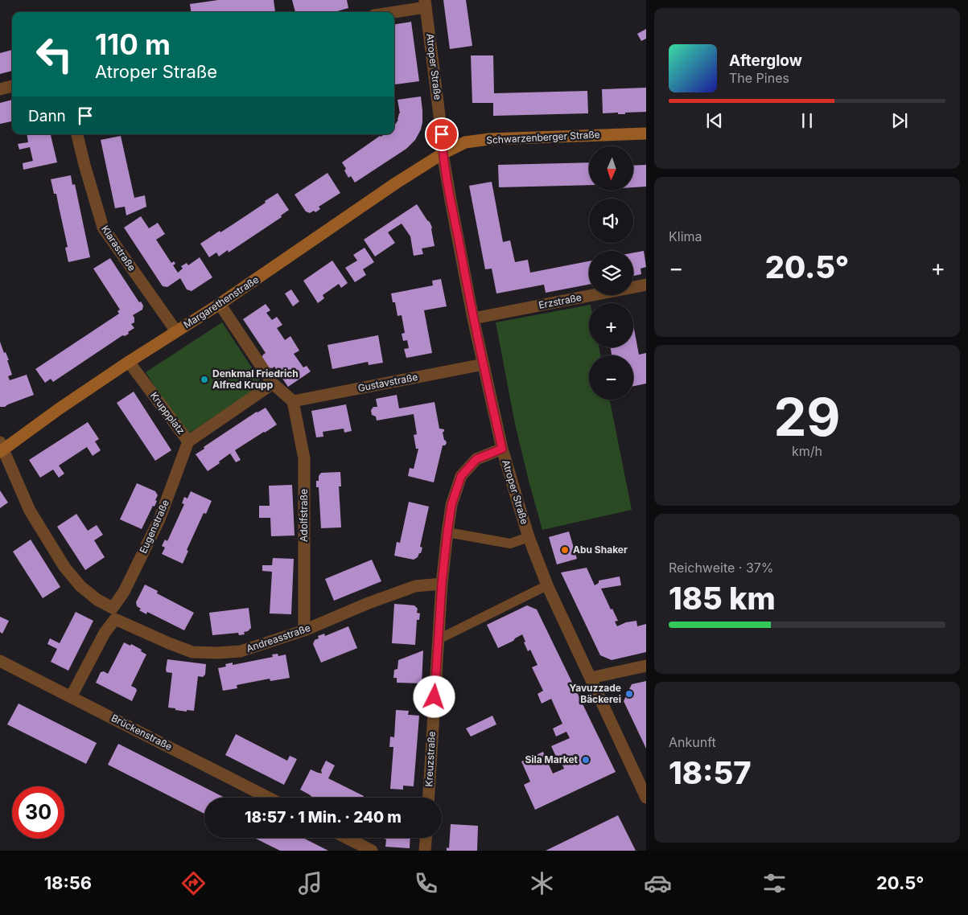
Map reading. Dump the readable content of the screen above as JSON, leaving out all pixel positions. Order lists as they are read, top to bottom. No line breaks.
{"streets":{"main road":["Schwarzenberger Straße","Margarethenstraße"],"street":["Atroper Straße","Klarastraße","Erzstraße","Gustavstraße","Kruppplatz","Adolfstraße","Eugenstraße","Andreasstraße","Brückenstraße","Kreuzstraße"]},"crossings":[["Atroper Straße","Schwarzenberger Straße"],["Atroper Straße","Erzstraße"],["Atroper Straße","Margarethenstraße"],["Atroper Straße","Gustavstraße"],["Atroper Straße","Kreuzstraße"],["Schwarzenberger Straße","Margarethenstraße"],["Klarastraße","Margarethenstraße"],["Margarethenstraße","Kruppplatz"],["Margarethenstraße","Andreasstraße"],["Gustavstraße","Adolfstraße"],["Kruppplatz","Eugenstraße"],["Adolfstraße","Andreasstraße"],["Eugenstraße","Andreasstraße"],["Eugenstraße","Brückenstraße"],["Andreasstraße","Kreuzstraße"]],"places":["Denkmal Friedrich Alfred Krupp","Abu Shaker","Yavuzzade Bäckerei","Sila Market"],"north":"bottom","page":{"turn":["110 m","Atroper Straße"],"song":["Afterglow","The Pines"],"then":"Dann","map_buttons":["+","−"],"tile":["Klima",["29","km/h"],["Reichweite · 37%","185 km"],["Ankunft","18:57"]],"heat":["−","20.5°","+"],"limit":"30","trip":"18:57 · 1 Min. · 240 m","tabs":["18:56","20.5°"]}}
